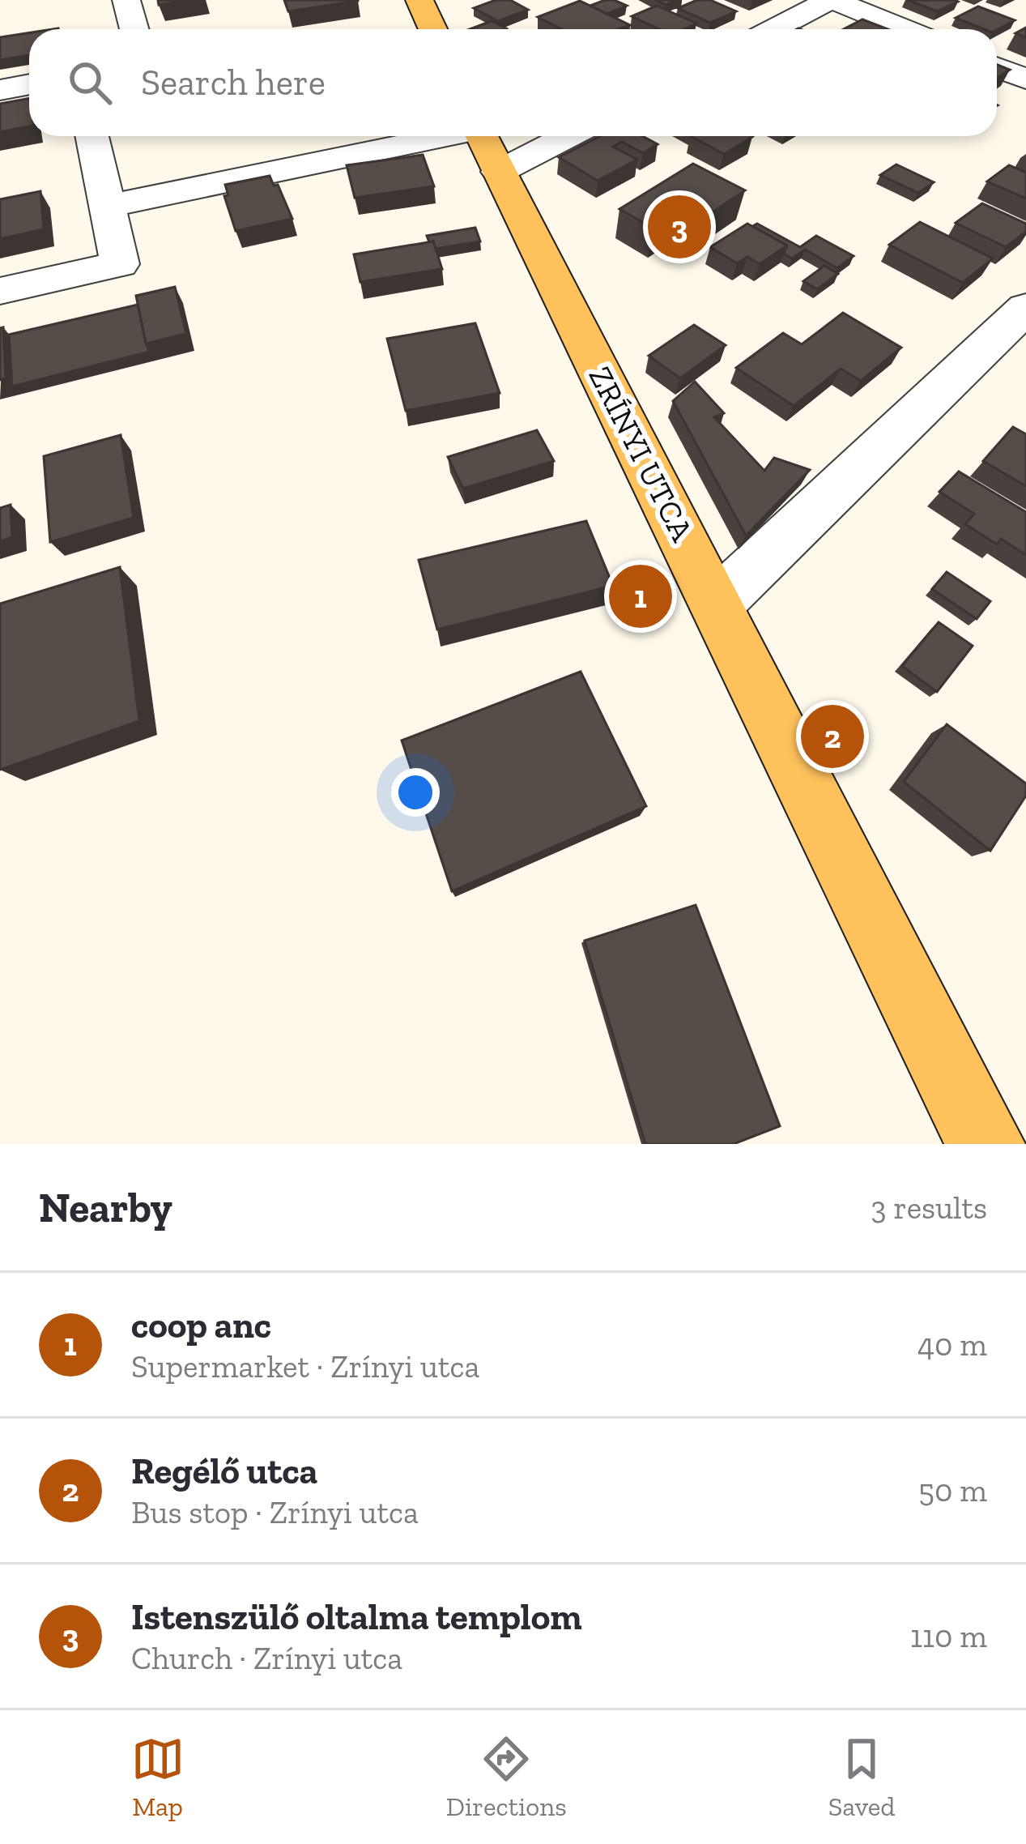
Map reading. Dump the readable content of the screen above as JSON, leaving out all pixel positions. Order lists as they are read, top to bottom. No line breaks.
{"streets":{"main road":["ZRÍNYI UTCA"]},"page":{"search":"Search here","pins":["3","1","2"],"heading":["Nearby","3 results"],"list":[{"mark":"1","name":"coop anc","note":"Supermarket · Zrínyi utca","value":"40 m"},{"mark":"2","name":"Regélő utca","note":"Bus stop · Zrínyi utca","value":"50 m"},{"mark":"3","name":"Istenszülő oltalma templom","note":"Church · Zrínyi utca","value":"110 m"}],"nav":["Map","Directions","Saved"]}}
